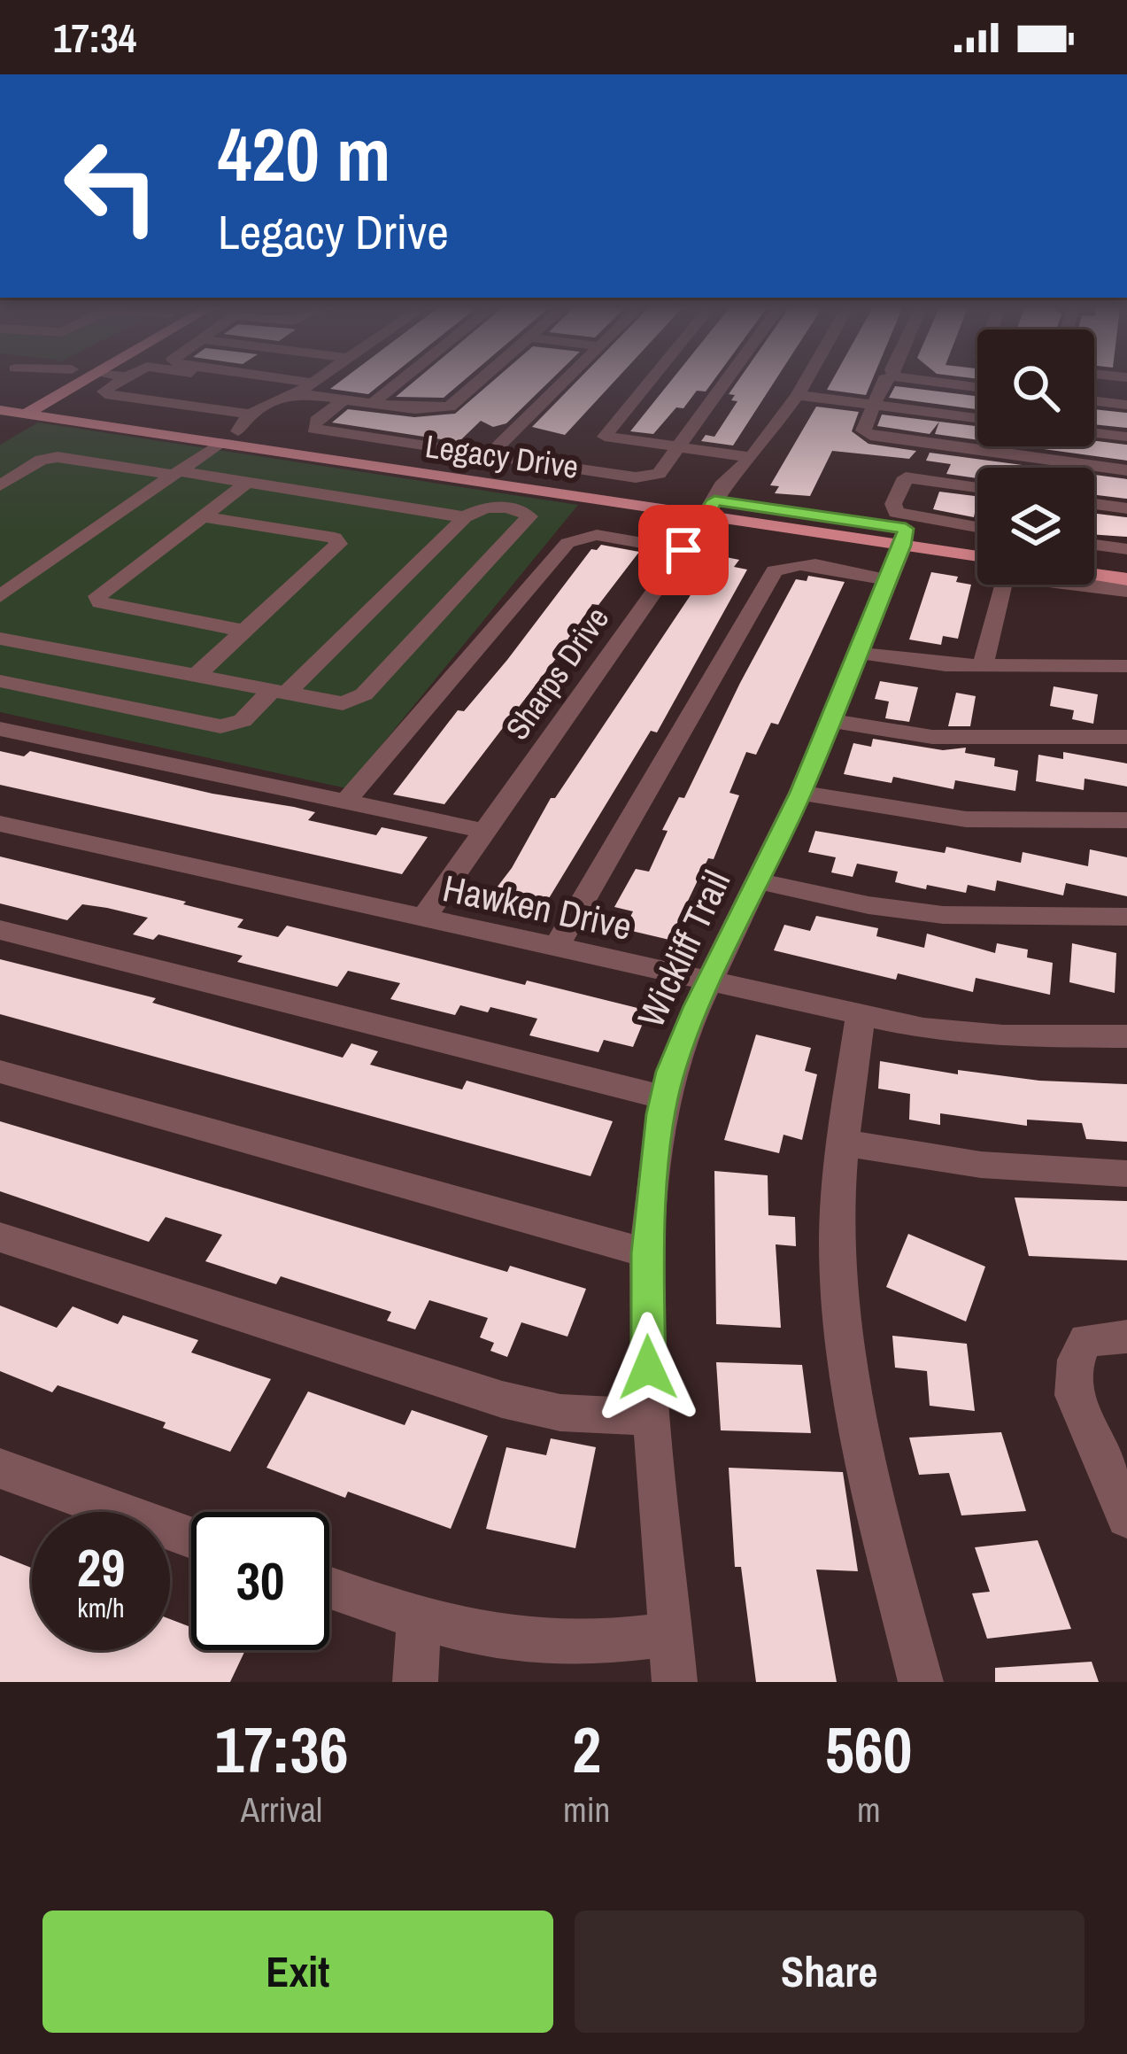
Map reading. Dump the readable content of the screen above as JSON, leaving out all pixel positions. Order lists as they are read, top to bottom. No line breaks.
{"streets":{"main road":["Legacy Drive"],"street":["Sharps Drive","Hawken Drive","Wickliff Trail"]},"crossings":[["Legacy Drive","Sharps Drive"],["Legacy Drive","Wickliff Trail"],["Sharps Drive","Hawken Drive"],["Hawken Drive","Wickliff Trail"]],"page":{"status":"17:34","turn":["420 m","Legacy Drive"],"speed":"29 km/h","limit":"30","eta":["17:36","Arrival","2","min","560","m"],"buttons":["Exit","Share"]}}
